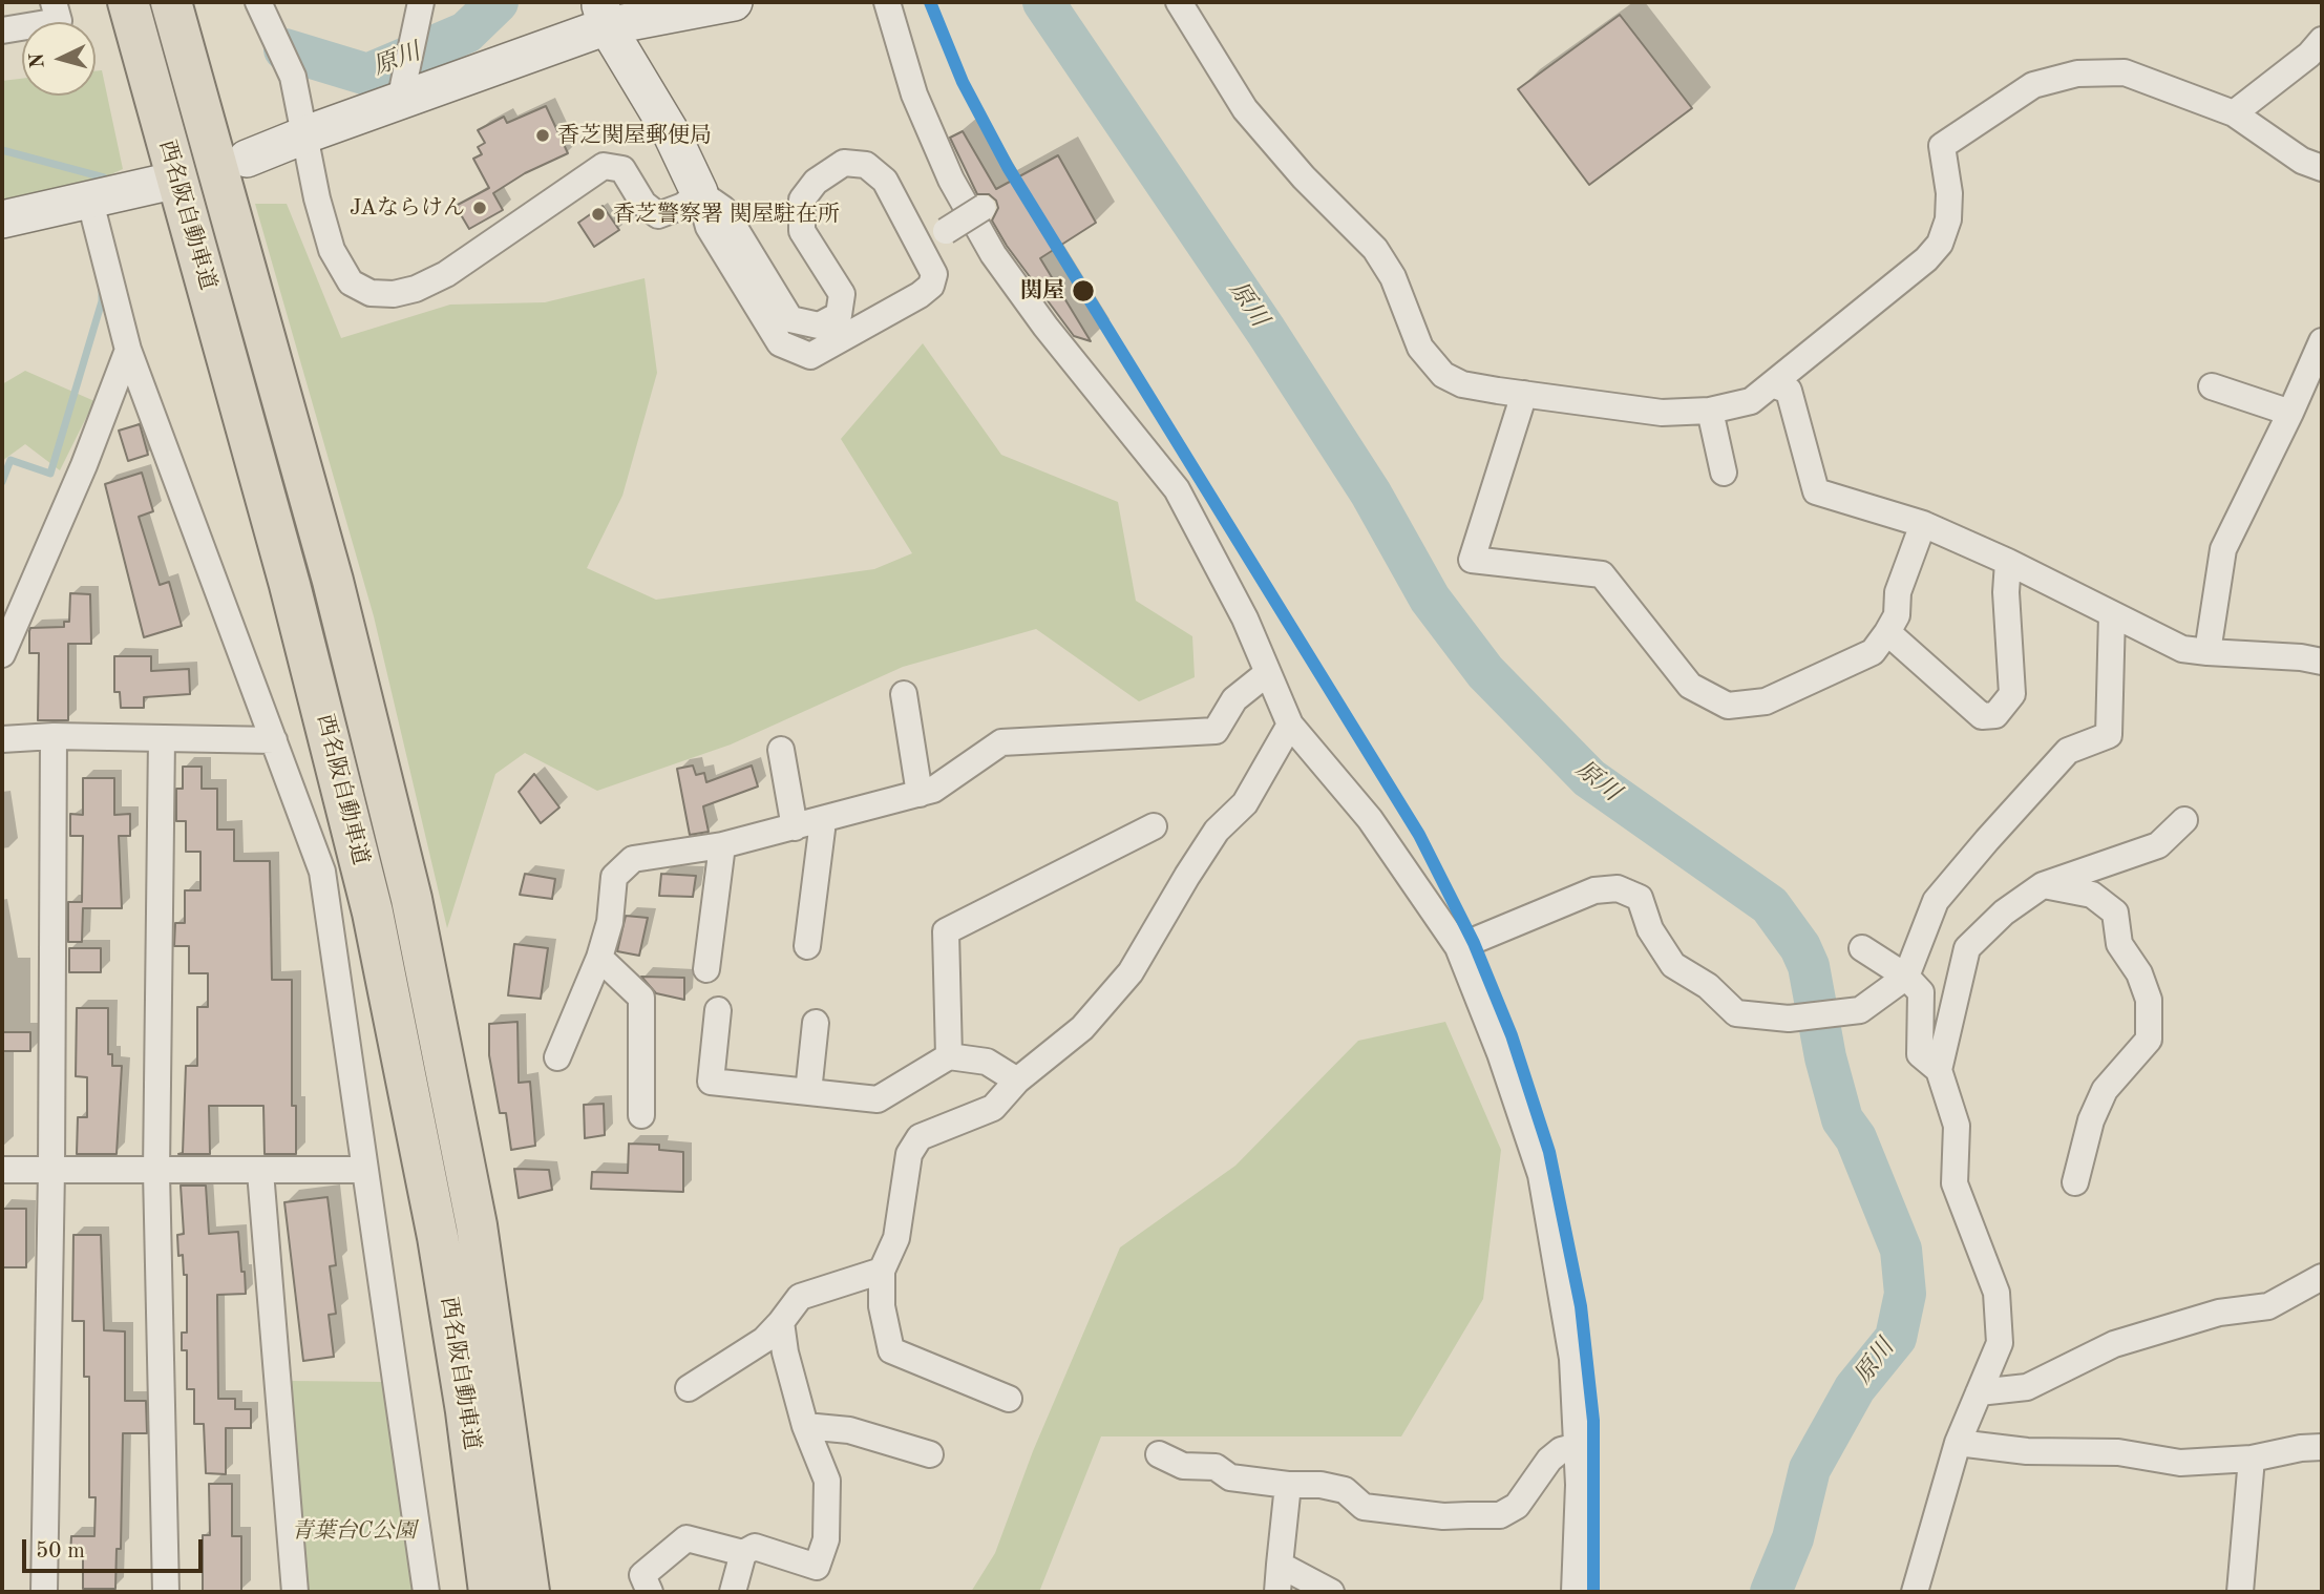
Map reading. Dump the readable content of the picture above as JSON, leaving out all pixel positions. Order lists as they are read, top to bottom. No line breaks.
{"streets":{"highway":["西名阪自動車道"]},"water":["原川"],"parks":["青葉台C公園"],"places":["香芝関屋郵便局","JAならけん","香芝警察署 関屋駐在所","関屋"],"scale_bar":"50 m","north":"left"}
